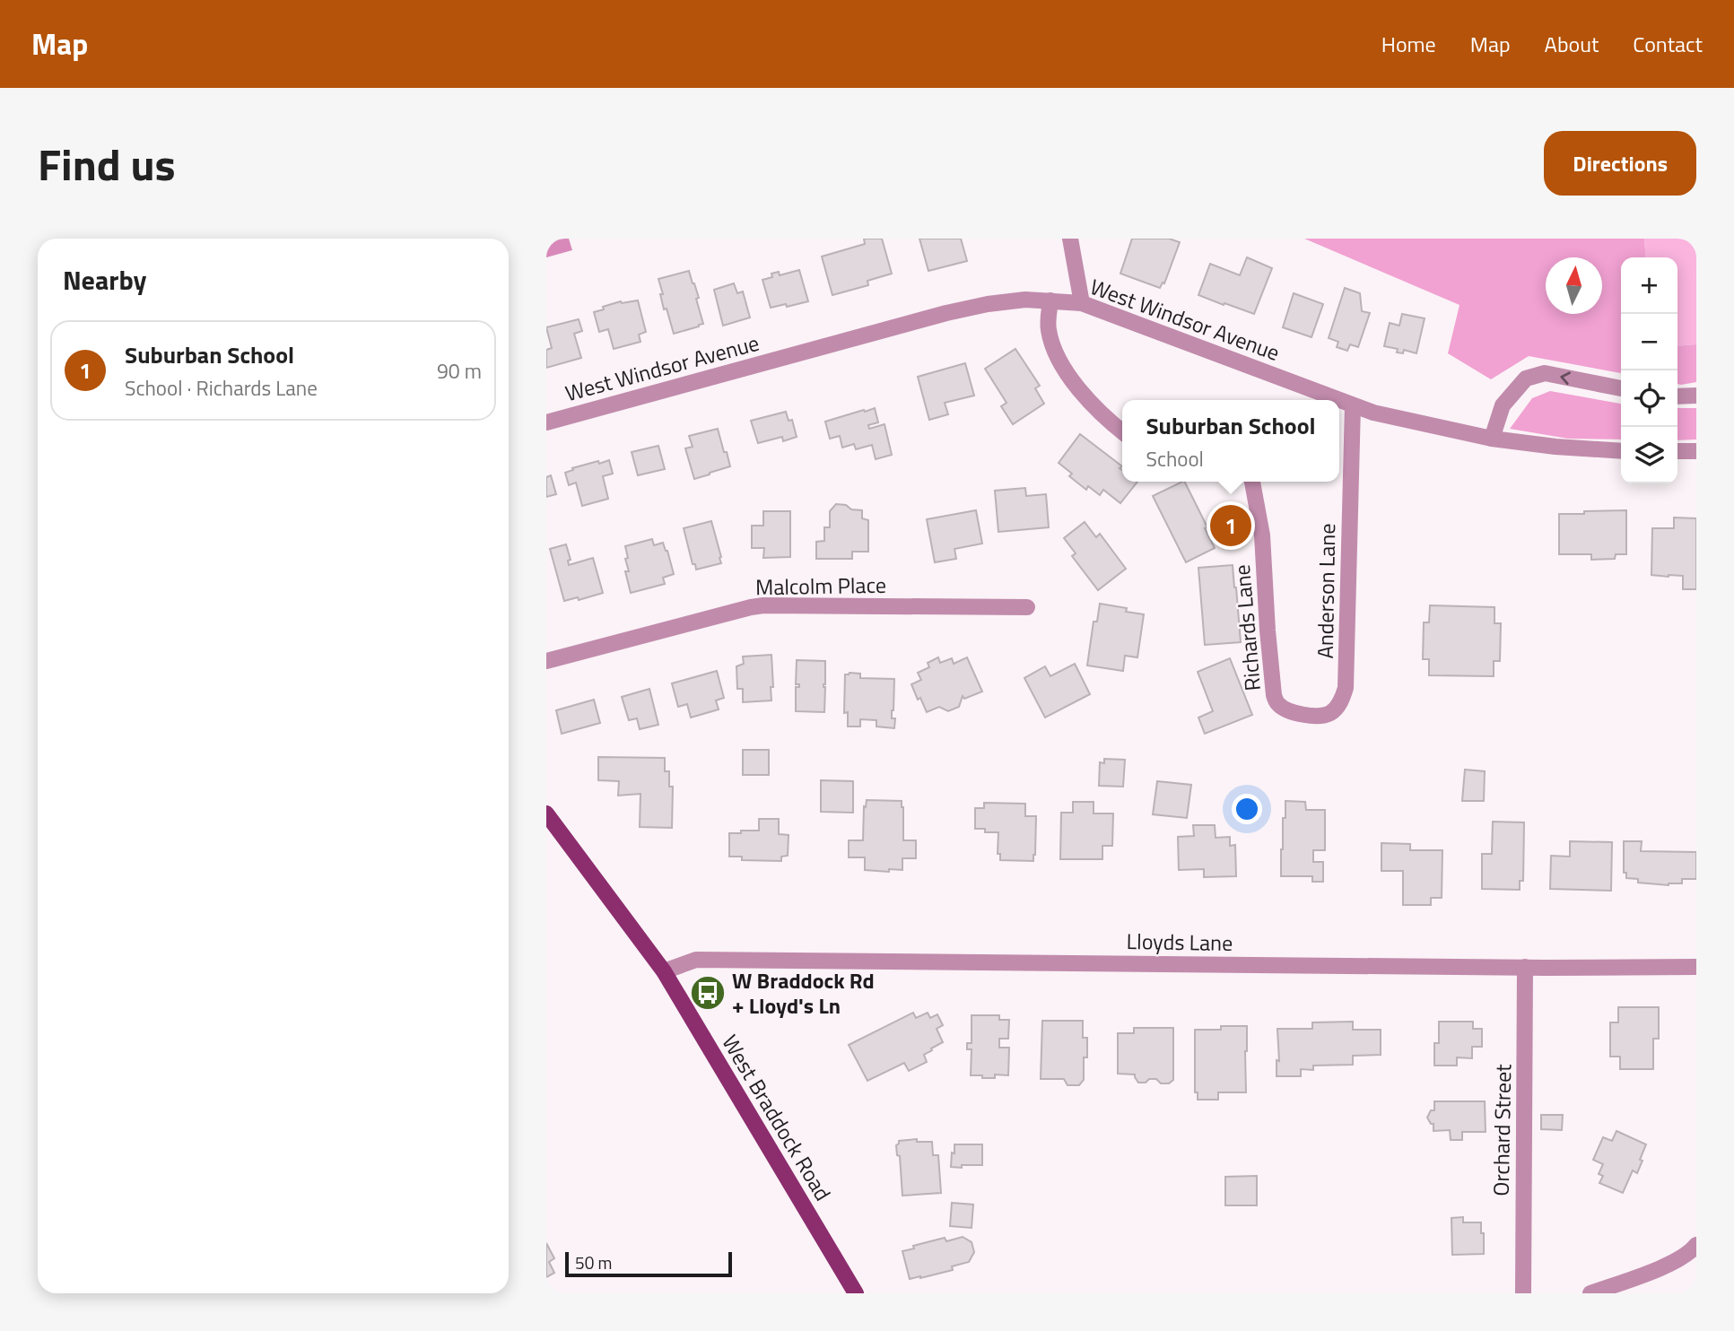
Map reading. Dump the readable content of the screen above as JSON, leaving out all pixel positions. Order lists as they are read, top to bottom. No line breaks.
{"streets":{"main road":["West Braddock Road"],"street":["West Windsor Avenue","Malcolm Place","Anderson Lane","Richards Lane","Lloyds Lane","Orchard Street"]},"crossings":[["West Windsor Avenue","Anderson Lane"],["Anderson Lane","Richards Lane"],["Lloyds Lane","West Braddock Road"],["Lloyds Lane","Orchard Street"]],"places":{"bus stop":["W Braddock Rd + Lloyd's Ln"]},"scale_bar":"50 m","north":"top","page":{"header":"Map","nav":["Home","Map","About","Contact"],"title":"Find us","buttons":"Directions","heading":"Nearby","map_buttons":["+","−"],"list":[{"mark":"1","name":"Suburban School","note":"School · Richards Lane","value":"90 m"}],"popup":["Suburban School","School"],"pins":"1","scale":"50 m"}}
